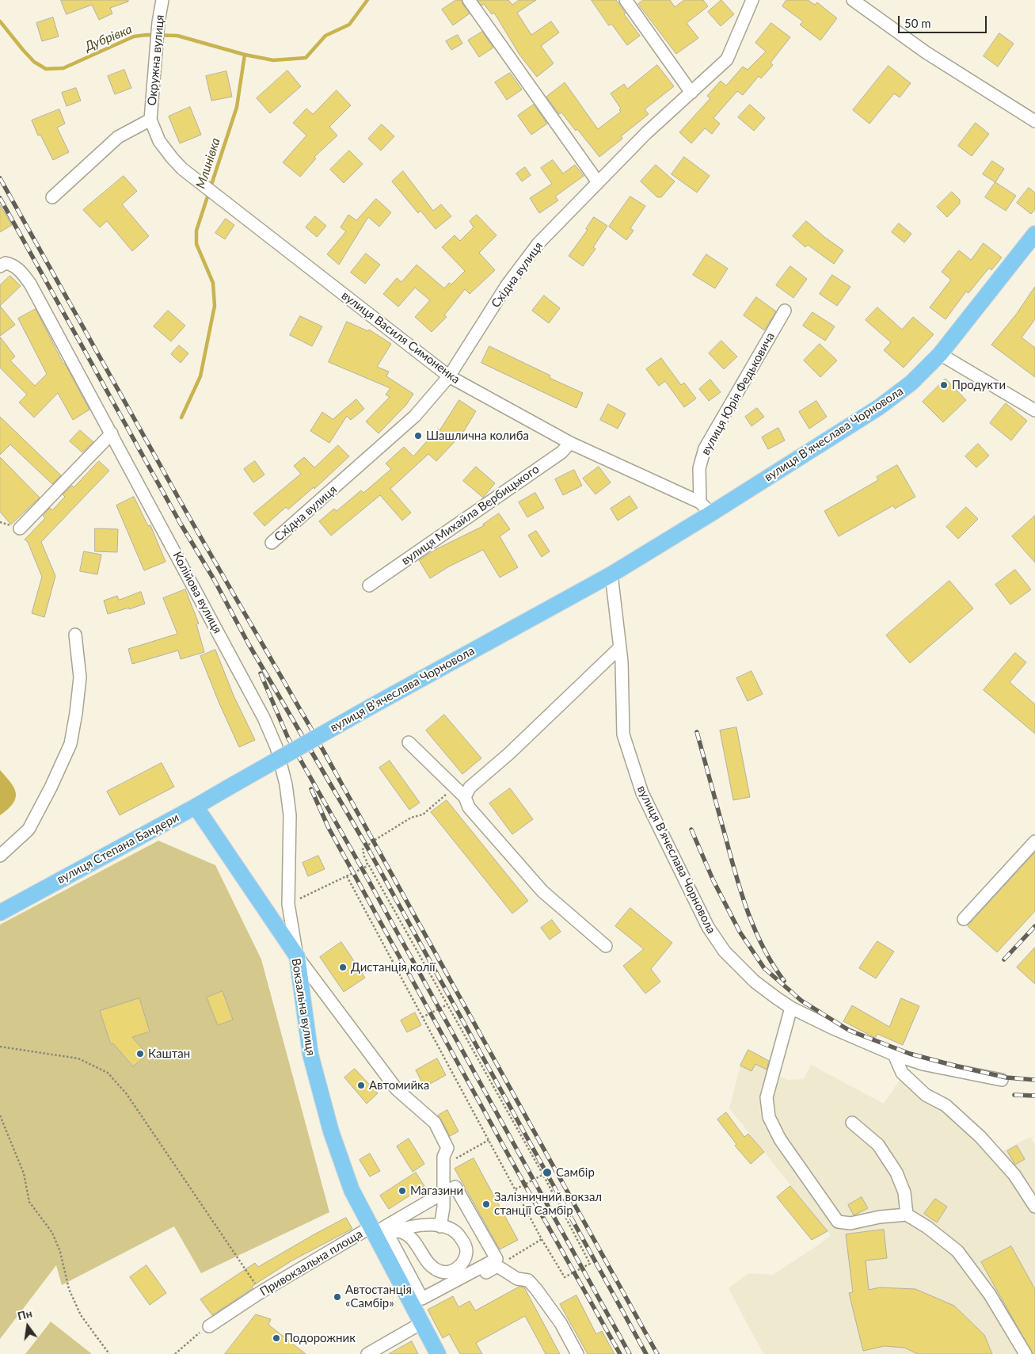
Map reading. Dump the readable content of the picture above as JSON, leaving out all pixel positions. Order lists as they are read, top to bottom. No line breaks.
{"streets":{"main road":["вулиця Вʼячеслава Чорновола","вулиця Степана Бандери","Вокзальна вулиця","Привокзальна площа"],"street":["Окружна вулиця","Східна вулиця","вулиця Василя Симоненка","вулиця Юрія Федьковича","вулиця Михайла Вербицького","Колійова вулиця"]},"crossings":[["Окружна вулиця","вулиця Василя Симоненка"],["Східна вулиця","вулиця Василя Симоненка"],["вулиця Василя Симоненка","вулиця Юрія Федьковича"],["вулиця Василя Симоненка","вулиця Вʼячеслава Чорновола"],["вулиця Василя Симоненка","вулиця Михайла Вербицького"],["вулиця Вʼячеслава Чорновола","вулиця Степана Бандери"],["Колійова вулиця","Вокзальна вулиця"],["вулиця Степана Бандери","Вокзальна вулиця"],["Вокзальна вулиця","Привокзальна площа"]],"water":["Дубрівка","Млинівка"],"places":["Продукти","Шашлична колиба","Дистанція колії","Каштан","Автомийка","Самбір","Магазини","Залізничний вокзал станції Самбір","Автостанція «Самбір»","Подорожник"],"scale_bar":"50 m","north":"top"}
